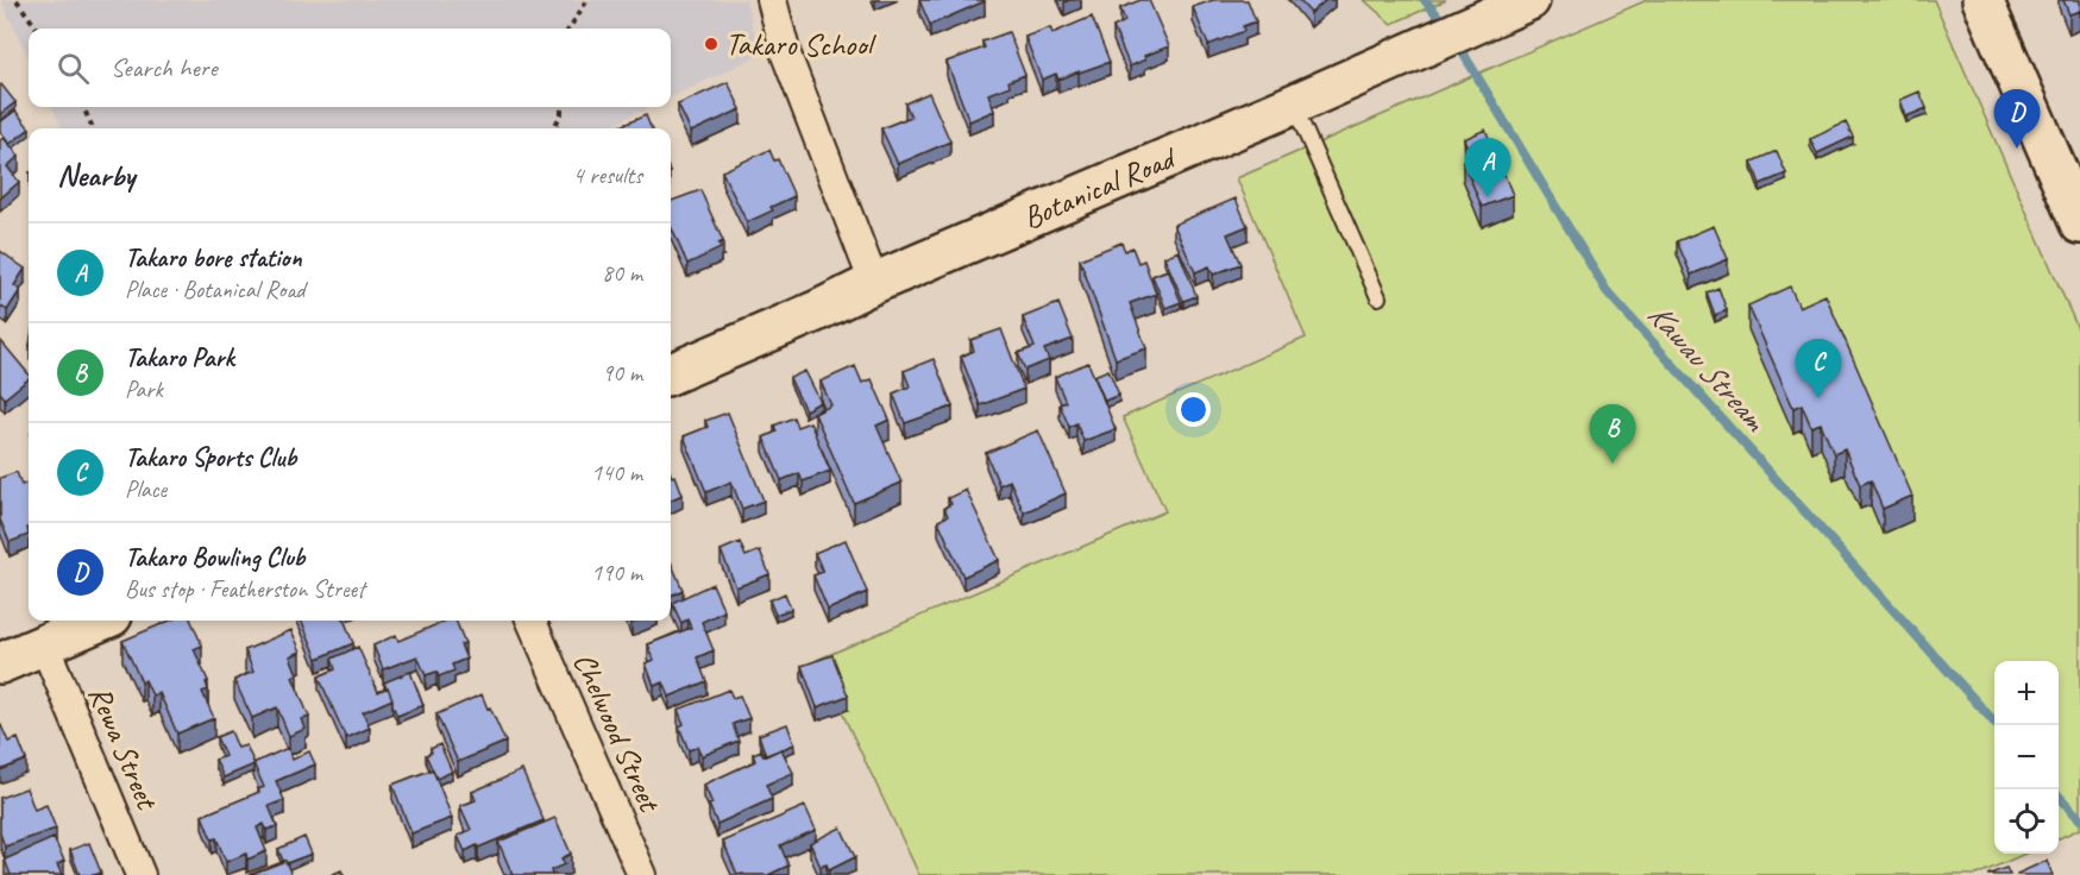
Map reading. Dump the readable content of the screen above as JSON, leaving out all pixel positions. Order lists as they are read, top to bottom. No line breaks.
{"streets":{"main road":["Botanical Road"],"street":["Chelwood Street","Rewa Street"]},"water":["Kawau Stream"],"places":["Takaro School"],"page":{"search":"Search here","pins":["D","A","C","B"],"heading":["Nearby","4 results"],"list":[{"mark":"A","name":"Takaro bore station","note":"Place · Botanical Road","value":"80 m"},{"mark":"B","name":"Takaro Park","note":"Park","value":"90 m"},{"mark":"C","name":"Takaro Sports Club","note":"Place","value":"140 m"},{"mark":"D","name":"Takaro Bowling Club","note":"Bus stop · Featherston Street","value":"190 m"}],"map_buttons":["+","−"]}}
